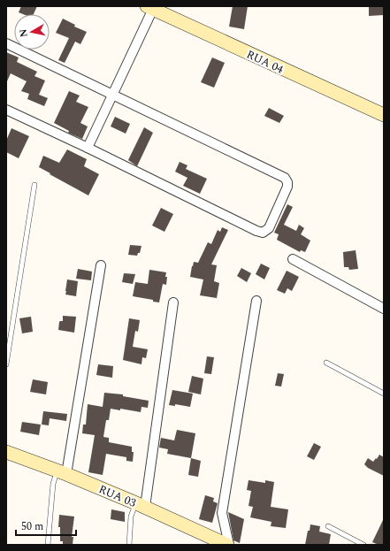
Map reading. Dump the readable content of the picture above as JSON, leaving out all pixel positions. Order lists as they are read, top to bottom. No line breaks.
{"streets":{"street":["RUA 04","RUA 03"]},"scale_bar":"50 m","north":"left"}
